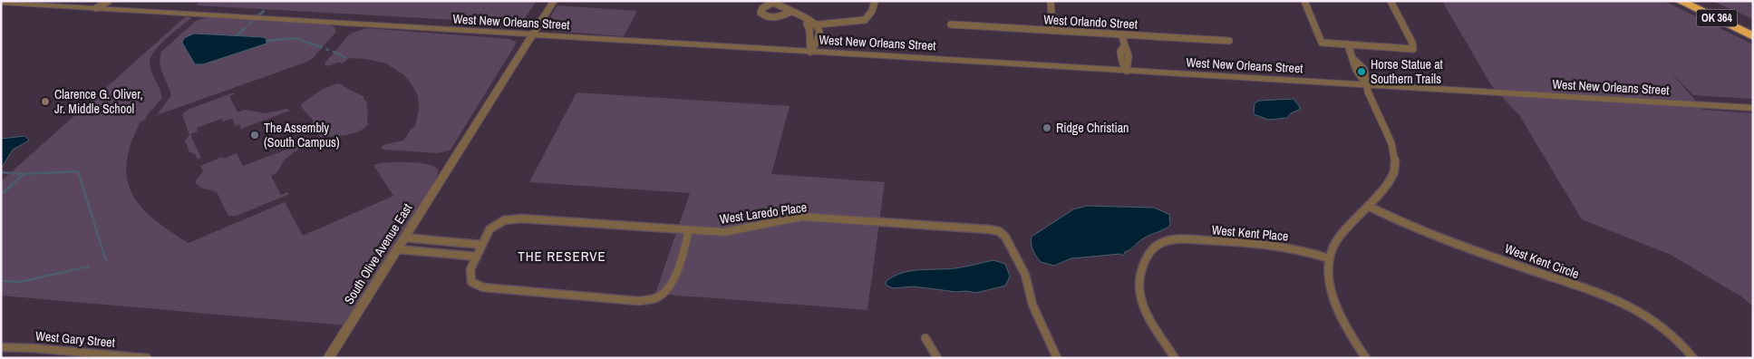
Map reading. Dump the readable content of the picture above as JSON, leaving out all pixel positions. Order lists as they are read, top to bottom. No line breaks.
{"streets":{"highway":["OK 364"],"street":["West New Orleans Street","West Orlando Street","West Laredo Place","West Kent Place","South Olive Avenue East","West Kent Circle","West Gary Street"]},"crossings":[["West New Orleans Street","South Olive Avenue East"]],"districts":["THE RESERVE"],"places":["Horse Statue at Southern Trails","Clarence G. Oliver, Jr. Middle School","Ridge Christian","The Assembly (South Campus)"]}
